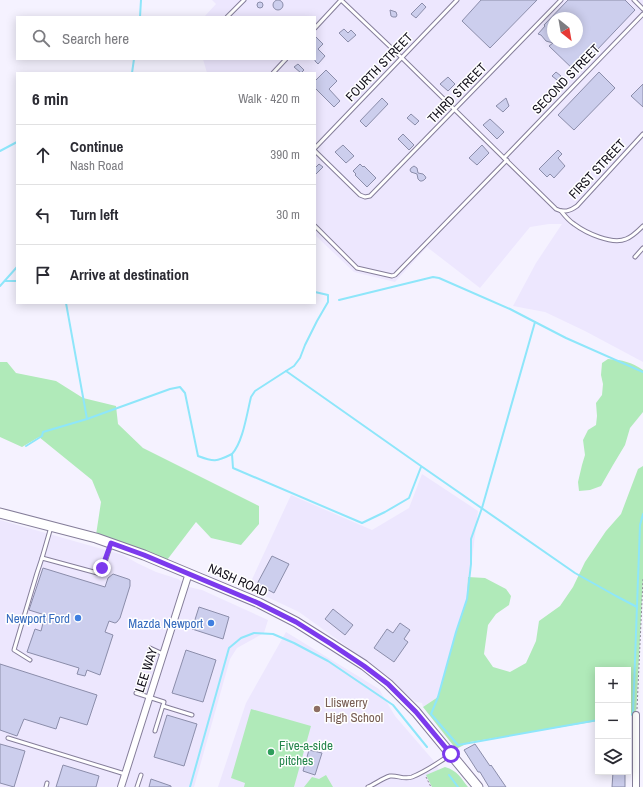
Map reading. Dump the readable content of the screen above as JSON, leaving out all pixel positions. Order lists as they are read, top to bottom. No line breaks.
{"streets":{"street":["NASH ROAD","LEE WAY"],"lane":["FOURTH STREET","SECOND STREET","THIRD STREET","FIRST STREET"]},"crossings":[["NASH ROAD","LEE WAY"]],"places":["Newport Ford","Mazda Newport","Lliswerry High School","Five-a-side pitches"],"north":"bottom right","page":{"search":"Search here","heading":["6 min","Walk · 420 m"],"list":[["Continue","Nash Road","390 m"],["Turn left","30 m"],"Arrive at destination"],"map_buttons":["+","−"]}}
